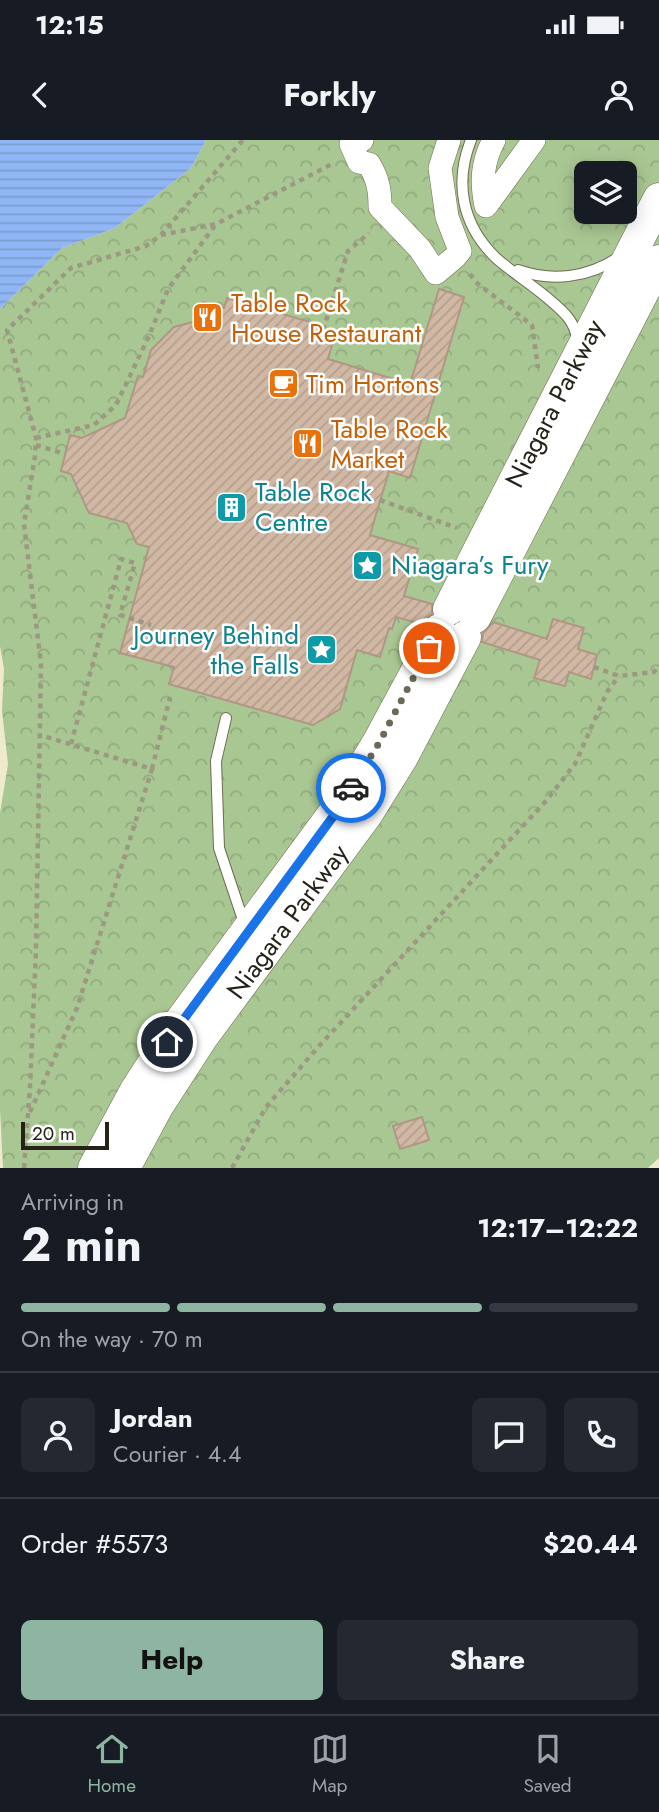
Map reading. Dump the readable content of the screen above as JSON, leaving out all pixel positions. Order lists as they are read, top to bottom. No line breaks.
{"streets":{"main road":["Niagara Parkway"]},"places":{"restaurant":["Table Rock House Restaurant","Table Rock Market"],"cafe":["Tim Hortons"],"building":["Table Rock Centre"],"place":["Niagara’s Fury","Journey Behind the Falls"]},"scale_bar":"20 m","page":{"status":"12:15","header":"Forkly","scale":"20 m","heading":["2 min","Arriving in","12:17–12:22"],"panel":["Jordan","Courier · 4.4","Order #5573","$20.44"],"bar":"On the way · 70 m","buttons":["Help","Share"],"tabs":["Home","Map","Saved"]}}
